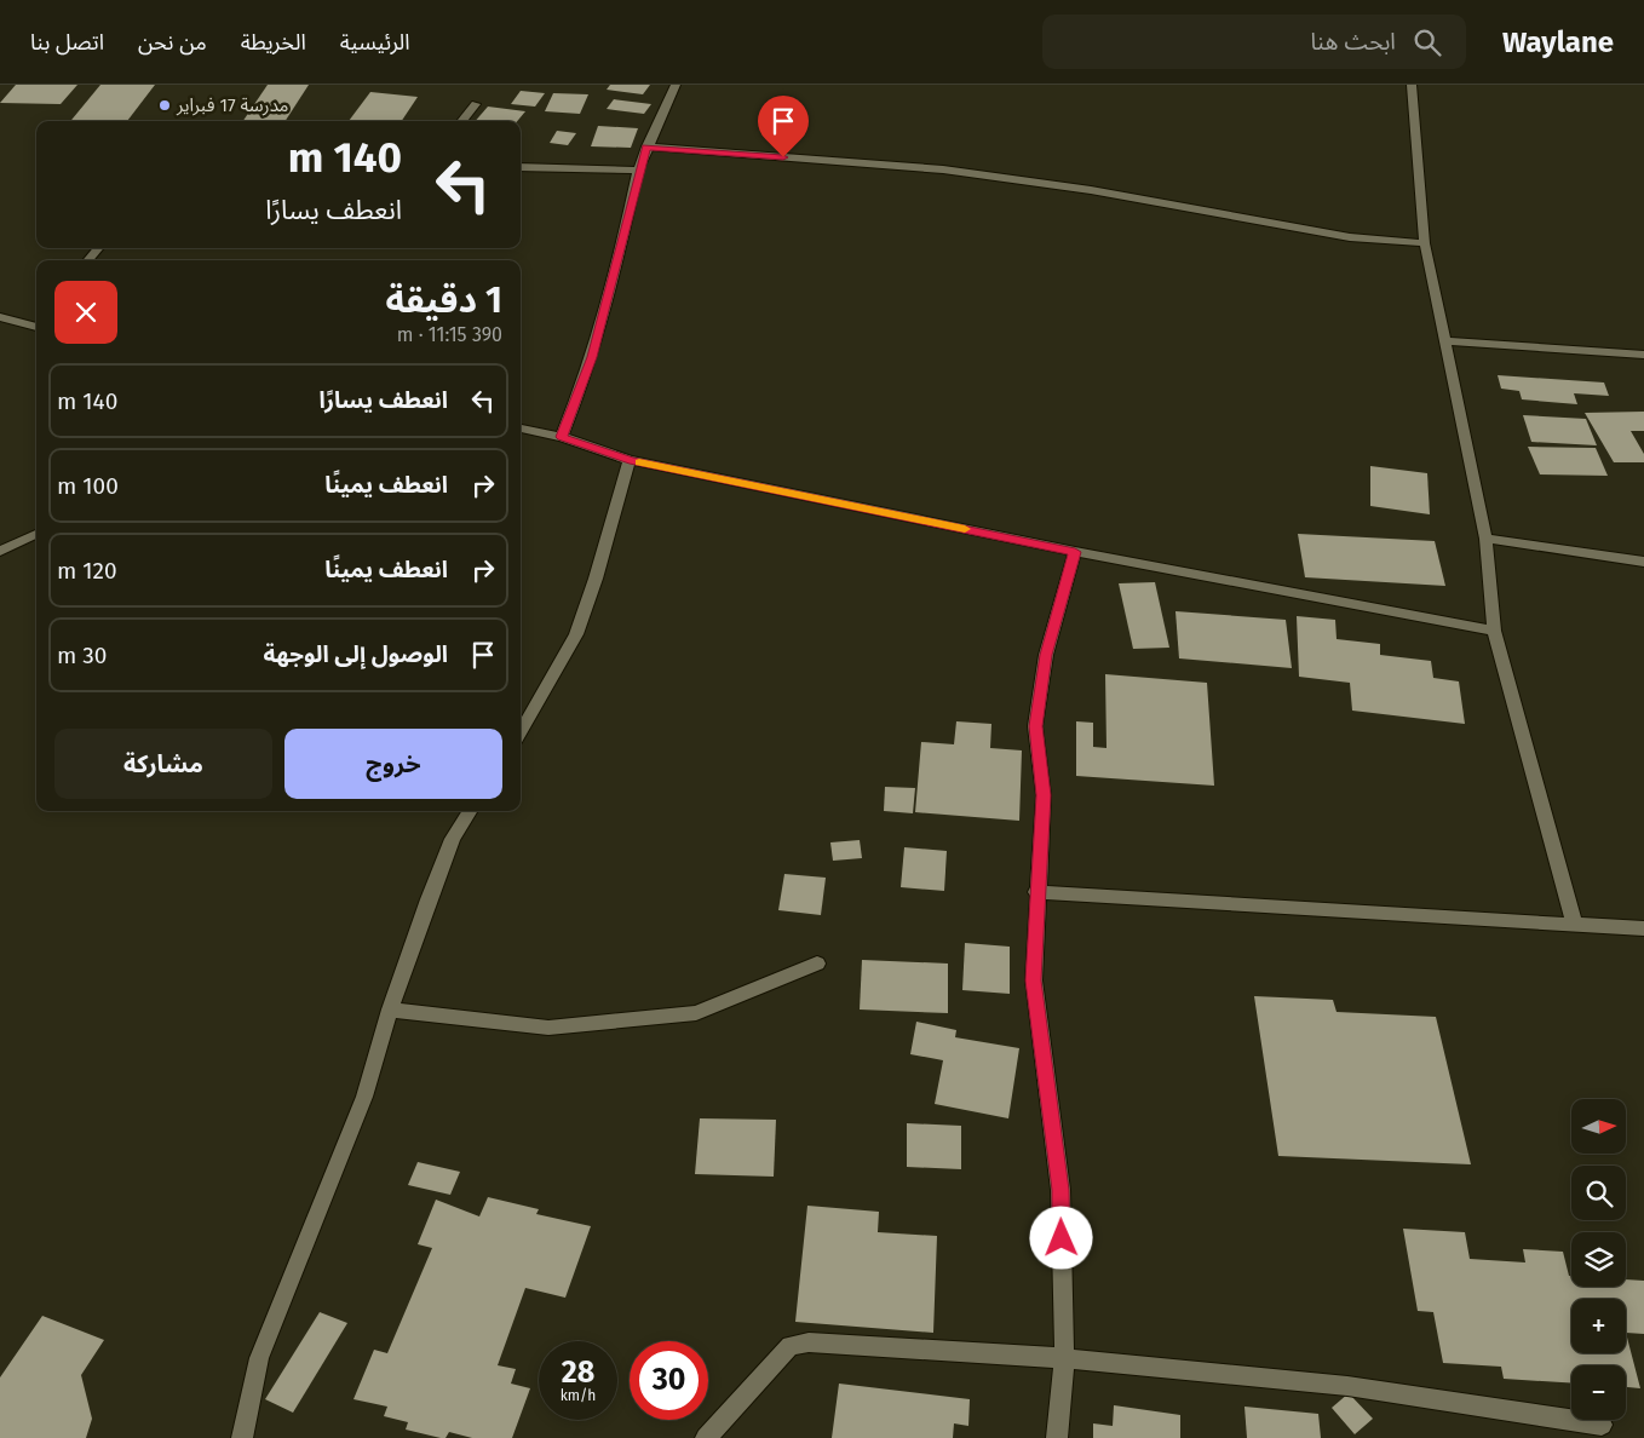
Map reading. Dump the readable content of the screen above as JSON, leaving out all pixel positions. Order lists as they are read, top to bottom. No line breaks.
{"places":["مدرسة 17 فبراير"],"north":"right","page":{"header":"Waylane","search":"ابحث هنا","nav":["الرئيسية","الخريطة","من نحن","اتصل بنا"],"turn":["140 m","انعطف يسارًا"],"heading":["1 دقيقة","390 m · 11:15"],"list":[{"name":"انعطف يسارًا","value":"140 m"},{"name":"انعطف يمينًا","value":"100 m"},{"name":"انعطف يمينًا","value":"120 m"},{"name":"الوصول إلى الوجهة","value":"30 m"}],"buttons":["خروج","مشاركة"],"map_buttons":["+","−"],"speed":"28 km/h","limit":"30"}}
